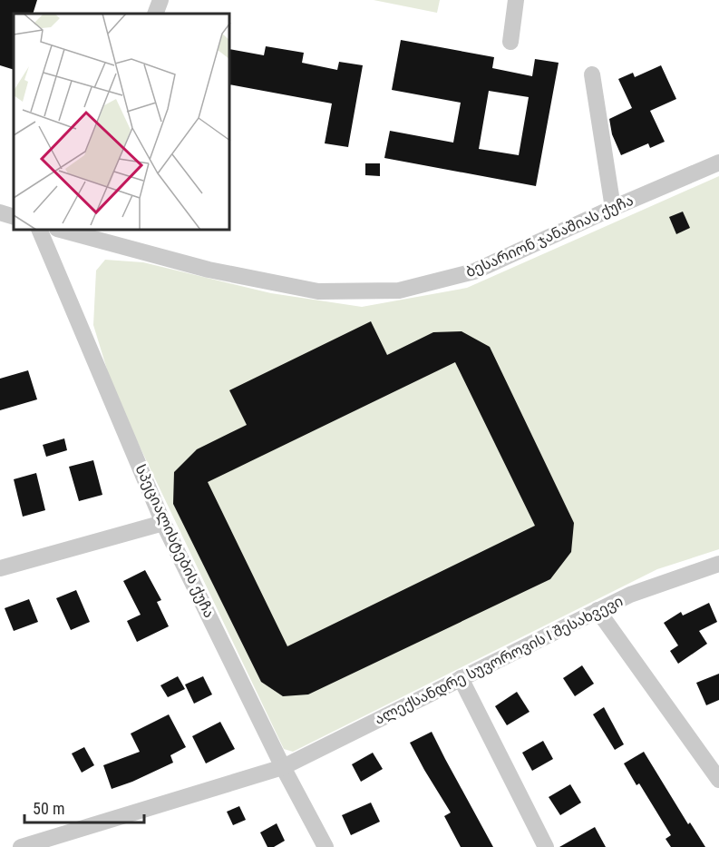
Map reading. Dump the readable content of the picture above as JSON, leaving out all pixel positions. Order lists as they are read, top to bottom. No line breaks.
{"streets":{"street":["ბესარიონ ჯანაშიას ქუჩა","სპეციალისტების ქუჩა","ალექსანდრე სუვოროვის I შესახვევი"]},"crossings":[["სპეციალისტების ქუჩა","ალექსანდრე სუვოროვის I შესახვევი"]],"scale_bar":"50 m"}
